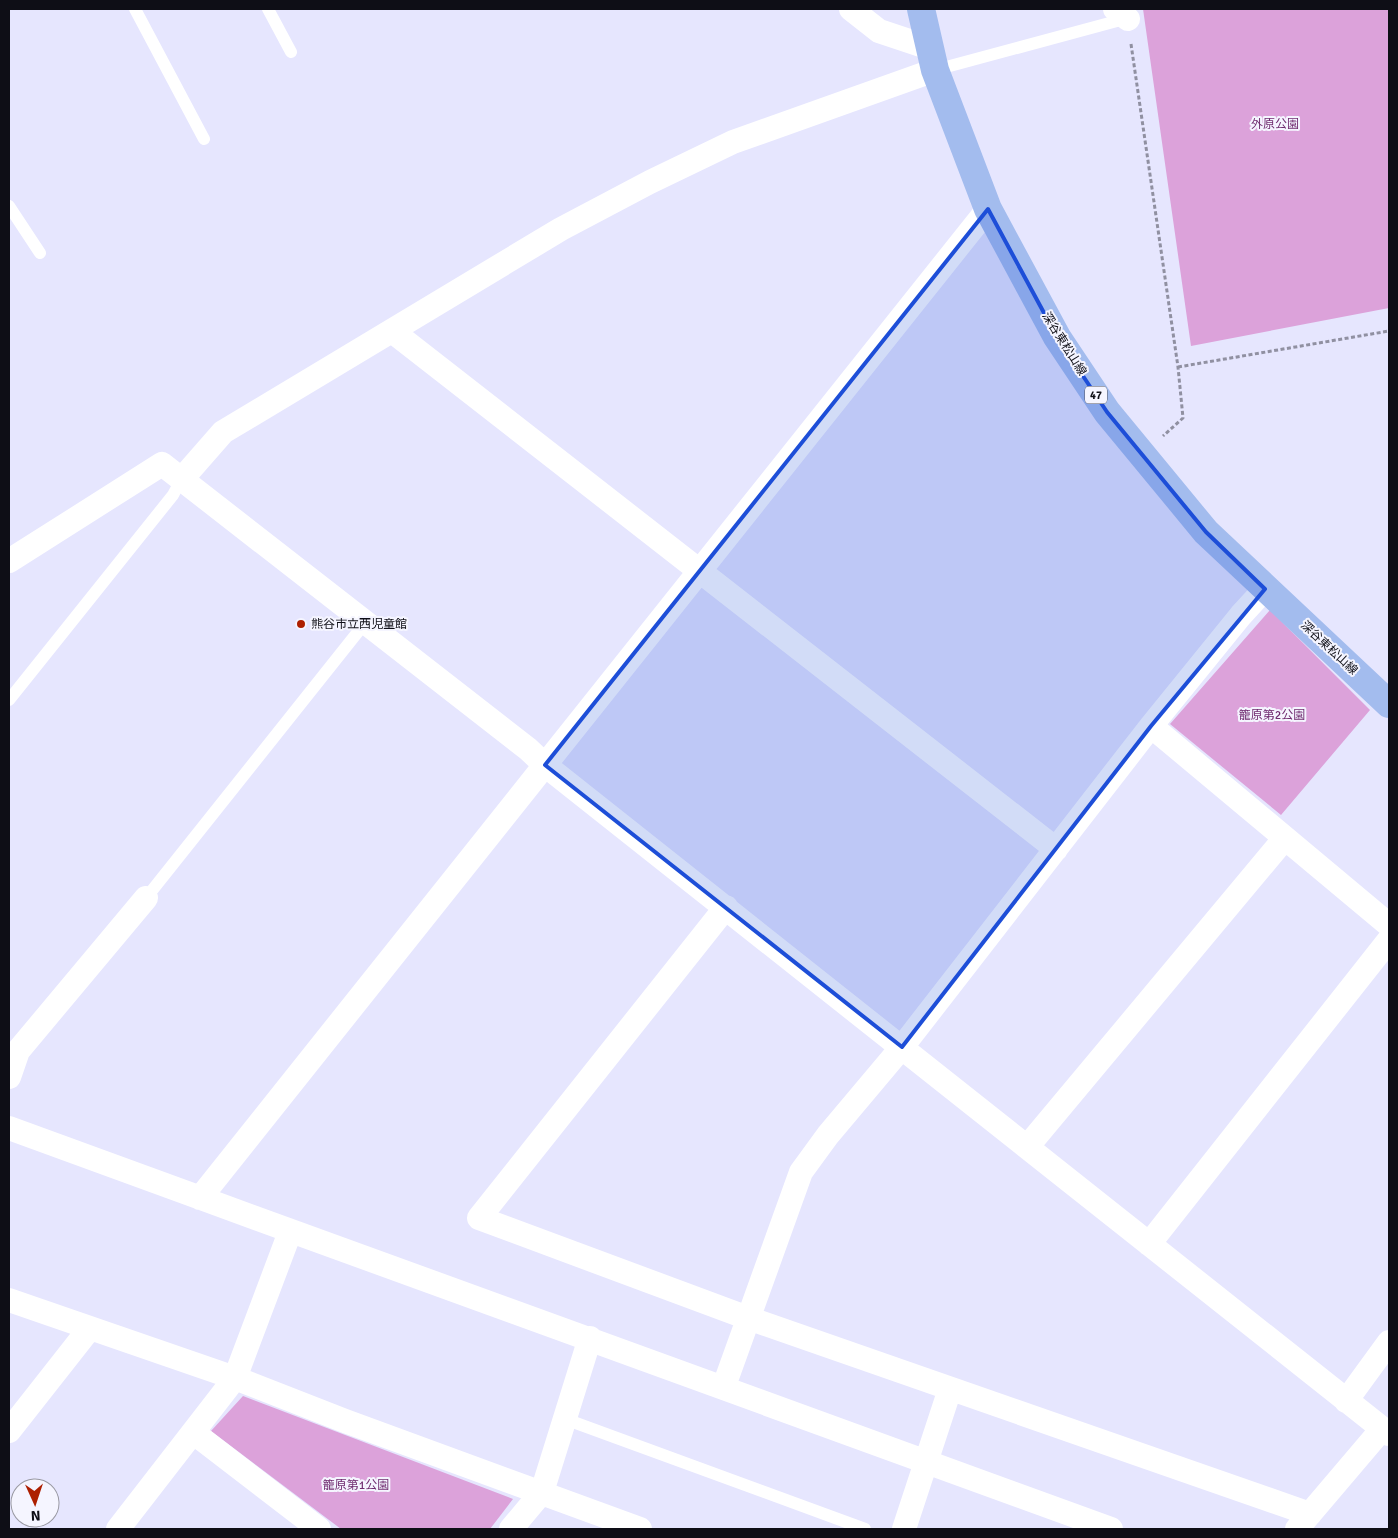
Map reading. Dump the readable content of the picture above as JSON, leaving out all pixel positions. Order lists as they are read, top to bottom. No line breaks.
{"streets":{"main road":["深谷東松山線","47"]},"parks":["外原公園","籠原第2公園","籠原第1公園"],"places":["熊谷市立西児童館"],"north":"bottom"}
